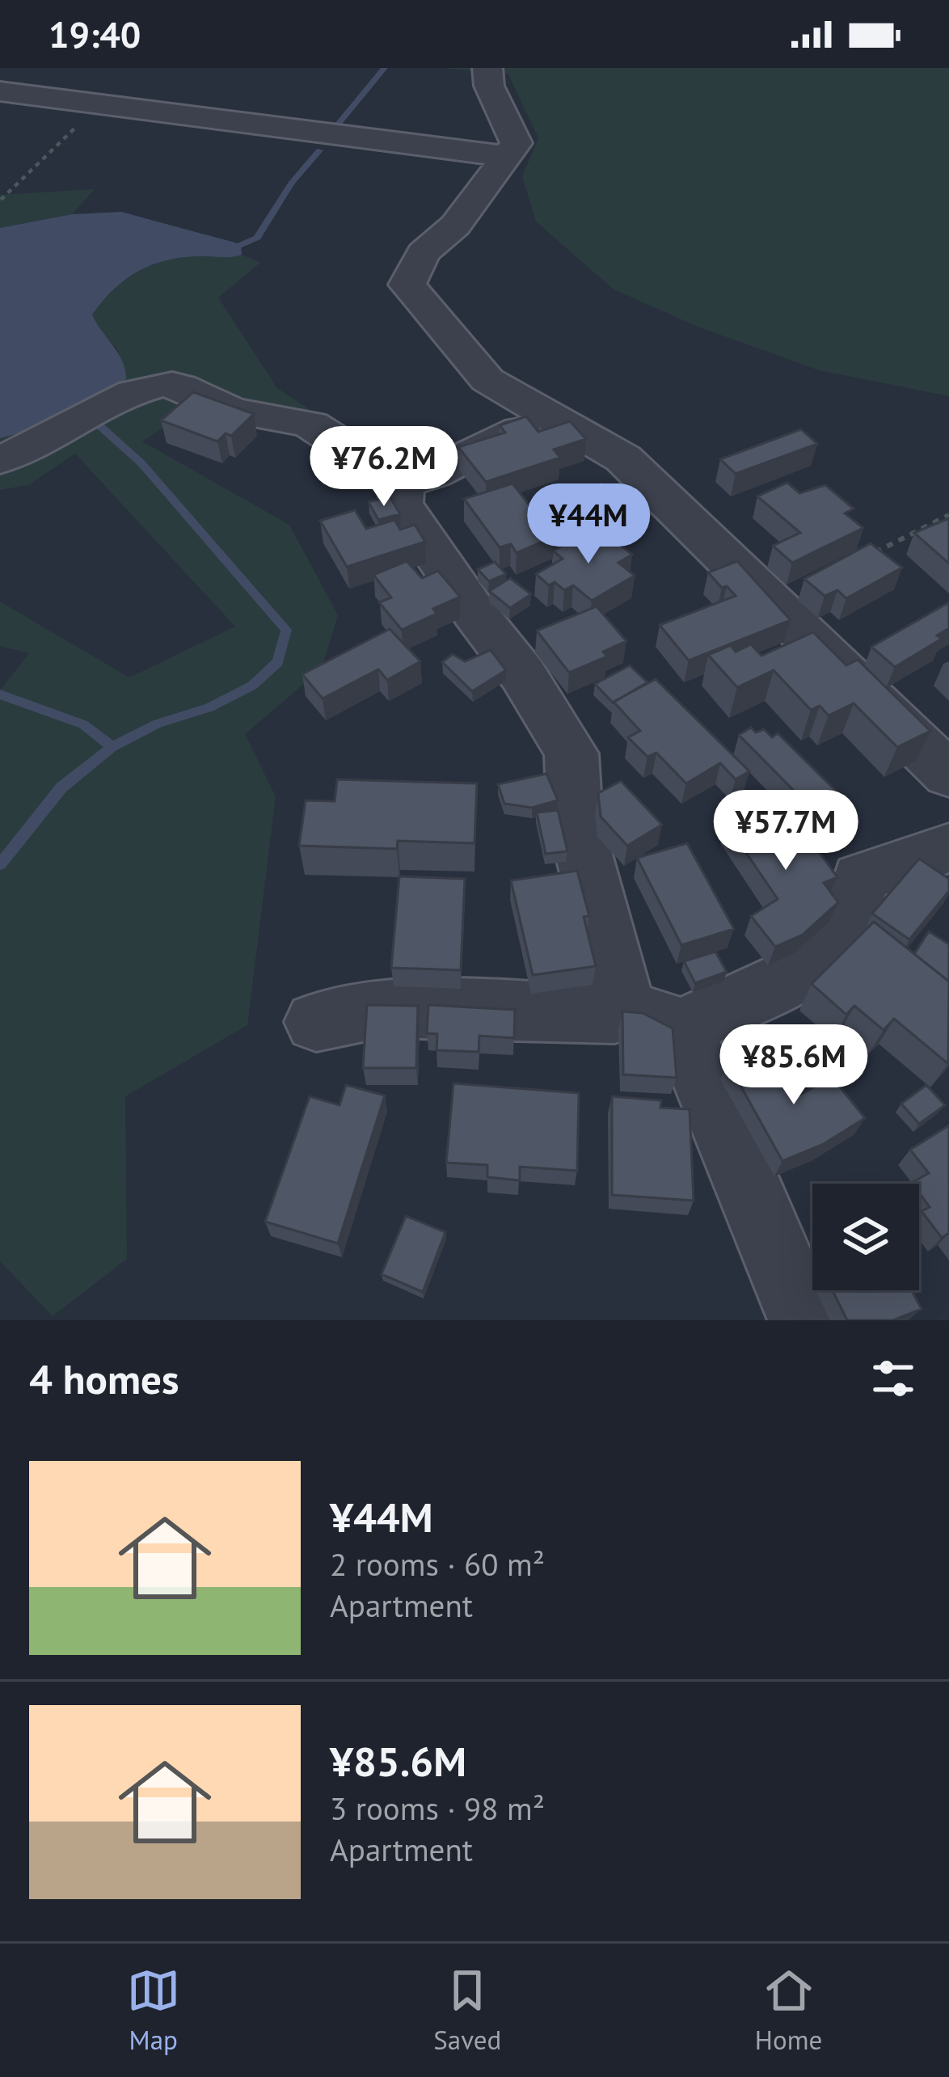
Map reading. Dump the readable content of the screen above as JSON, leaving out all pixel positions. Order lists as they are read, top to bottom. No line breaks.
{"page":{"status":"19:40","price":["¥76.2M","¥44M","¥57.7M","¥85.6M"],"heading":"4 homes","list":[{"name":"¥44M","note":"2 rooms · 60 m² · Apartment"},{"name":"¥85.6M","note":"3 rooms · 98 m² · Apartment"}],"tabs":["Map","Saved","Home"]}}
